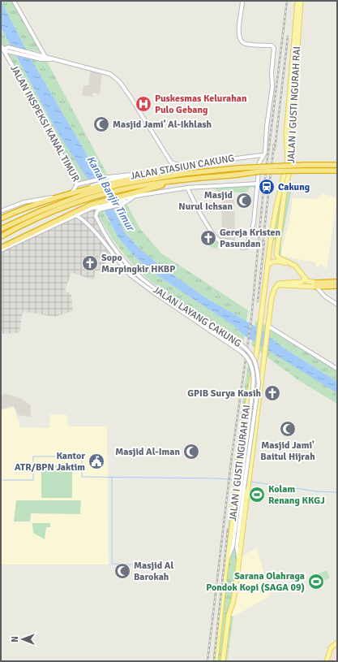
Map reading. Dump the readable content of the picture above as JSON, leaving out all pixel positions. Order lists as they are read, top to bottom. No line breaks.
{"streets":{"main road":["JALAN I GUSTI NGURAH RAI"],"street":["JALAN INSPEKSI KANAL TIMUR","JALAN STASIUN CAKUNG","JALAN LAYANG CAKUNG"]},"crossings":[["JALAN I GUSTI NGURAH RAI","JALAN LAYANG CAKUNG"],["JALAN INSPEKSI KANAL TIMUR","JALAN STASIUN CAKUNG"]],"water":["Kanal Banjir Timur"],"places":{"hospital":["Puskesmas Kelurahan Pulo Gebang"],"mosque":["Masjid Jami' Al-Ikhlash","Masjid Nurul Ichsan","Masjid Jami' Baitul Hijrah","Masjid Al-Iman","Masjid Al Barokah"],"station":["Cakung"],"church":["Gereja Kristen Pasundan","Sopo Marpingkir HKBP","GPIB Surya Kasih"],"public building":["Kantor ATR/BPN Jaktim"],"sports":["Kolam Renang KKGJ","Sarana Olahraga Pondok Kopi (SAGA 09)"]},"north":"left"}
